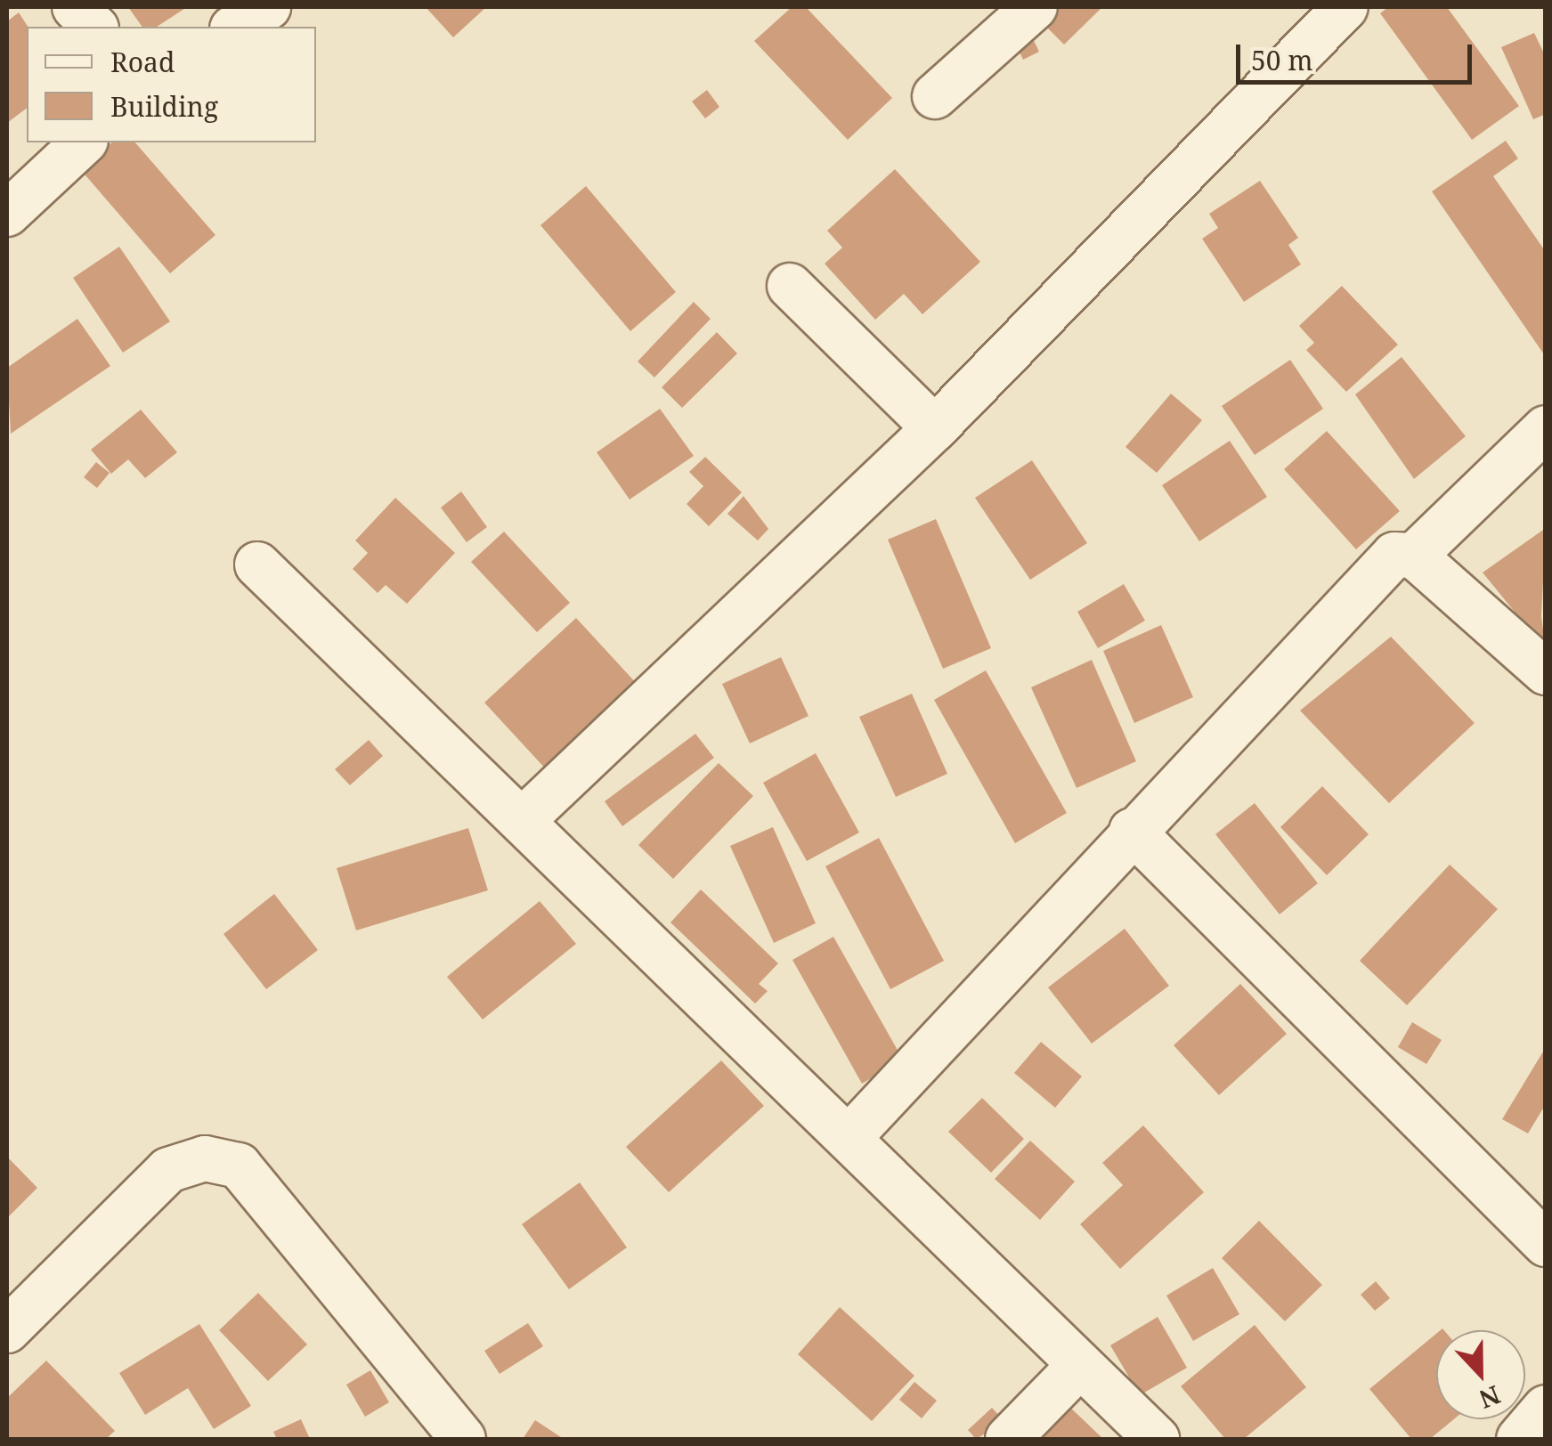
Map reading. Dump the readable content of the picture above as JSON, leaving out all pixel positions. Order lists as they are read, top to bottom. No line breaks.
{"legend":["Road","Building"],"scale_bar":"50 m","north":"bottom"}
